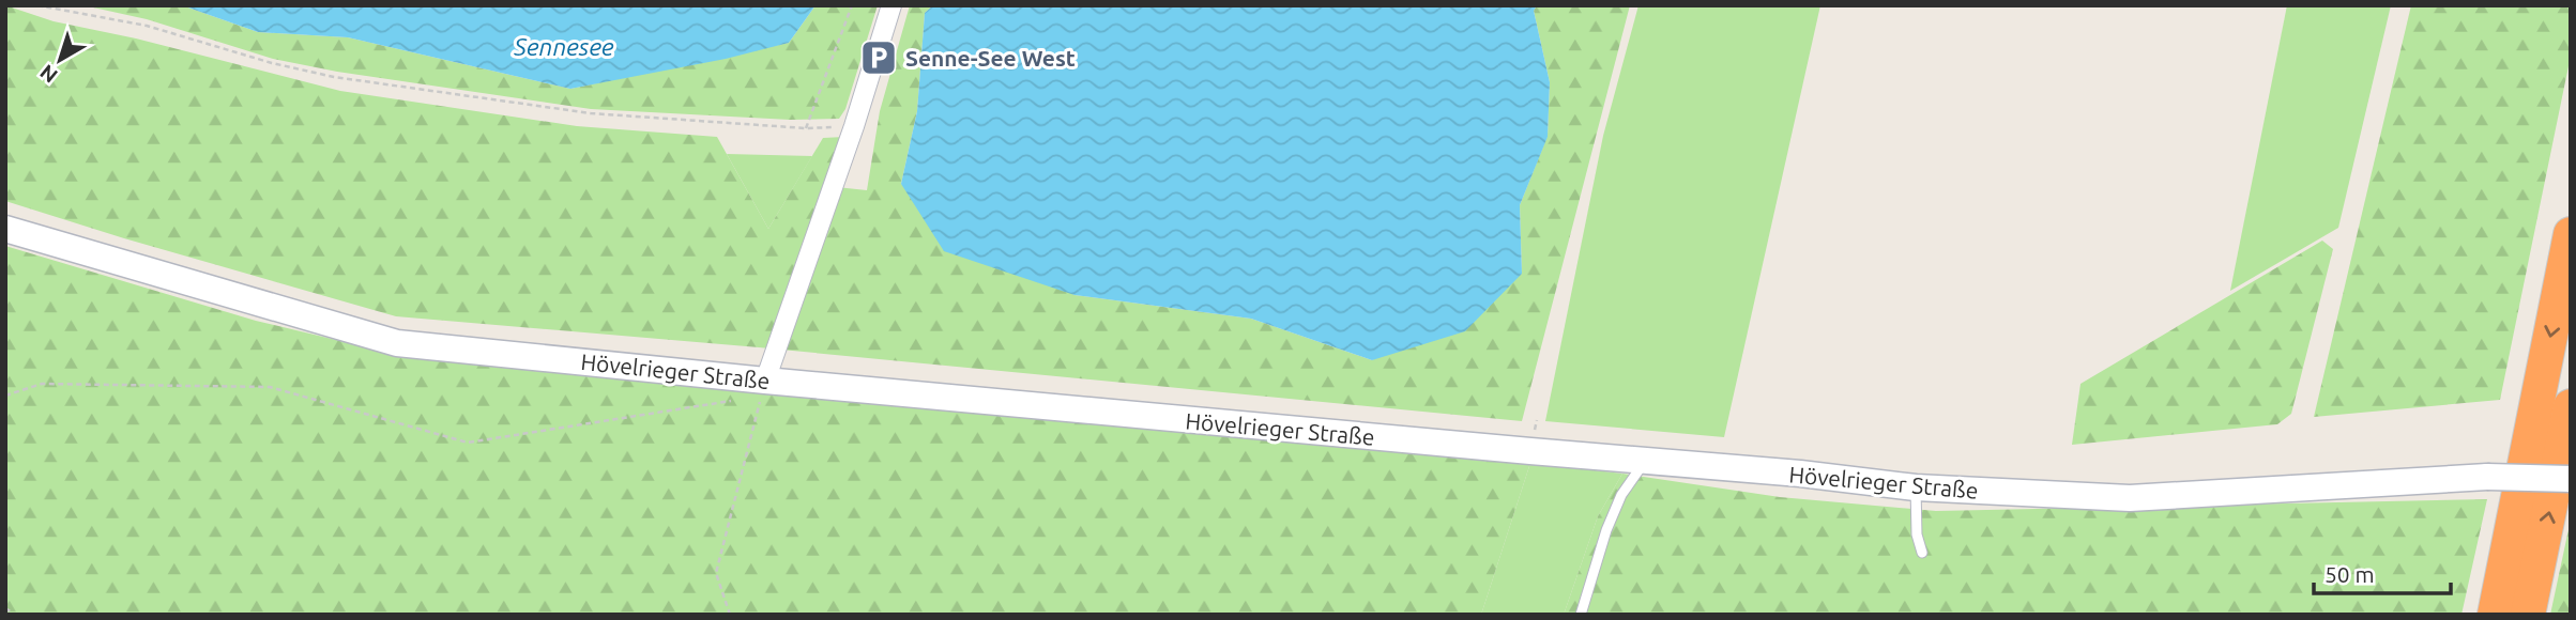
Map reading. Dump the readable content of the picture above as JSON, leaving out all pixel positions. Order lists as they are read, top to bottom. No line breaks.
{"streets":{"main road":["Hövelrieger Straße"]},"water":["Sennesee"],"places":{"parking":["Senne-See West"]},"scale_bar":"50 m","north":"bottom left"}
